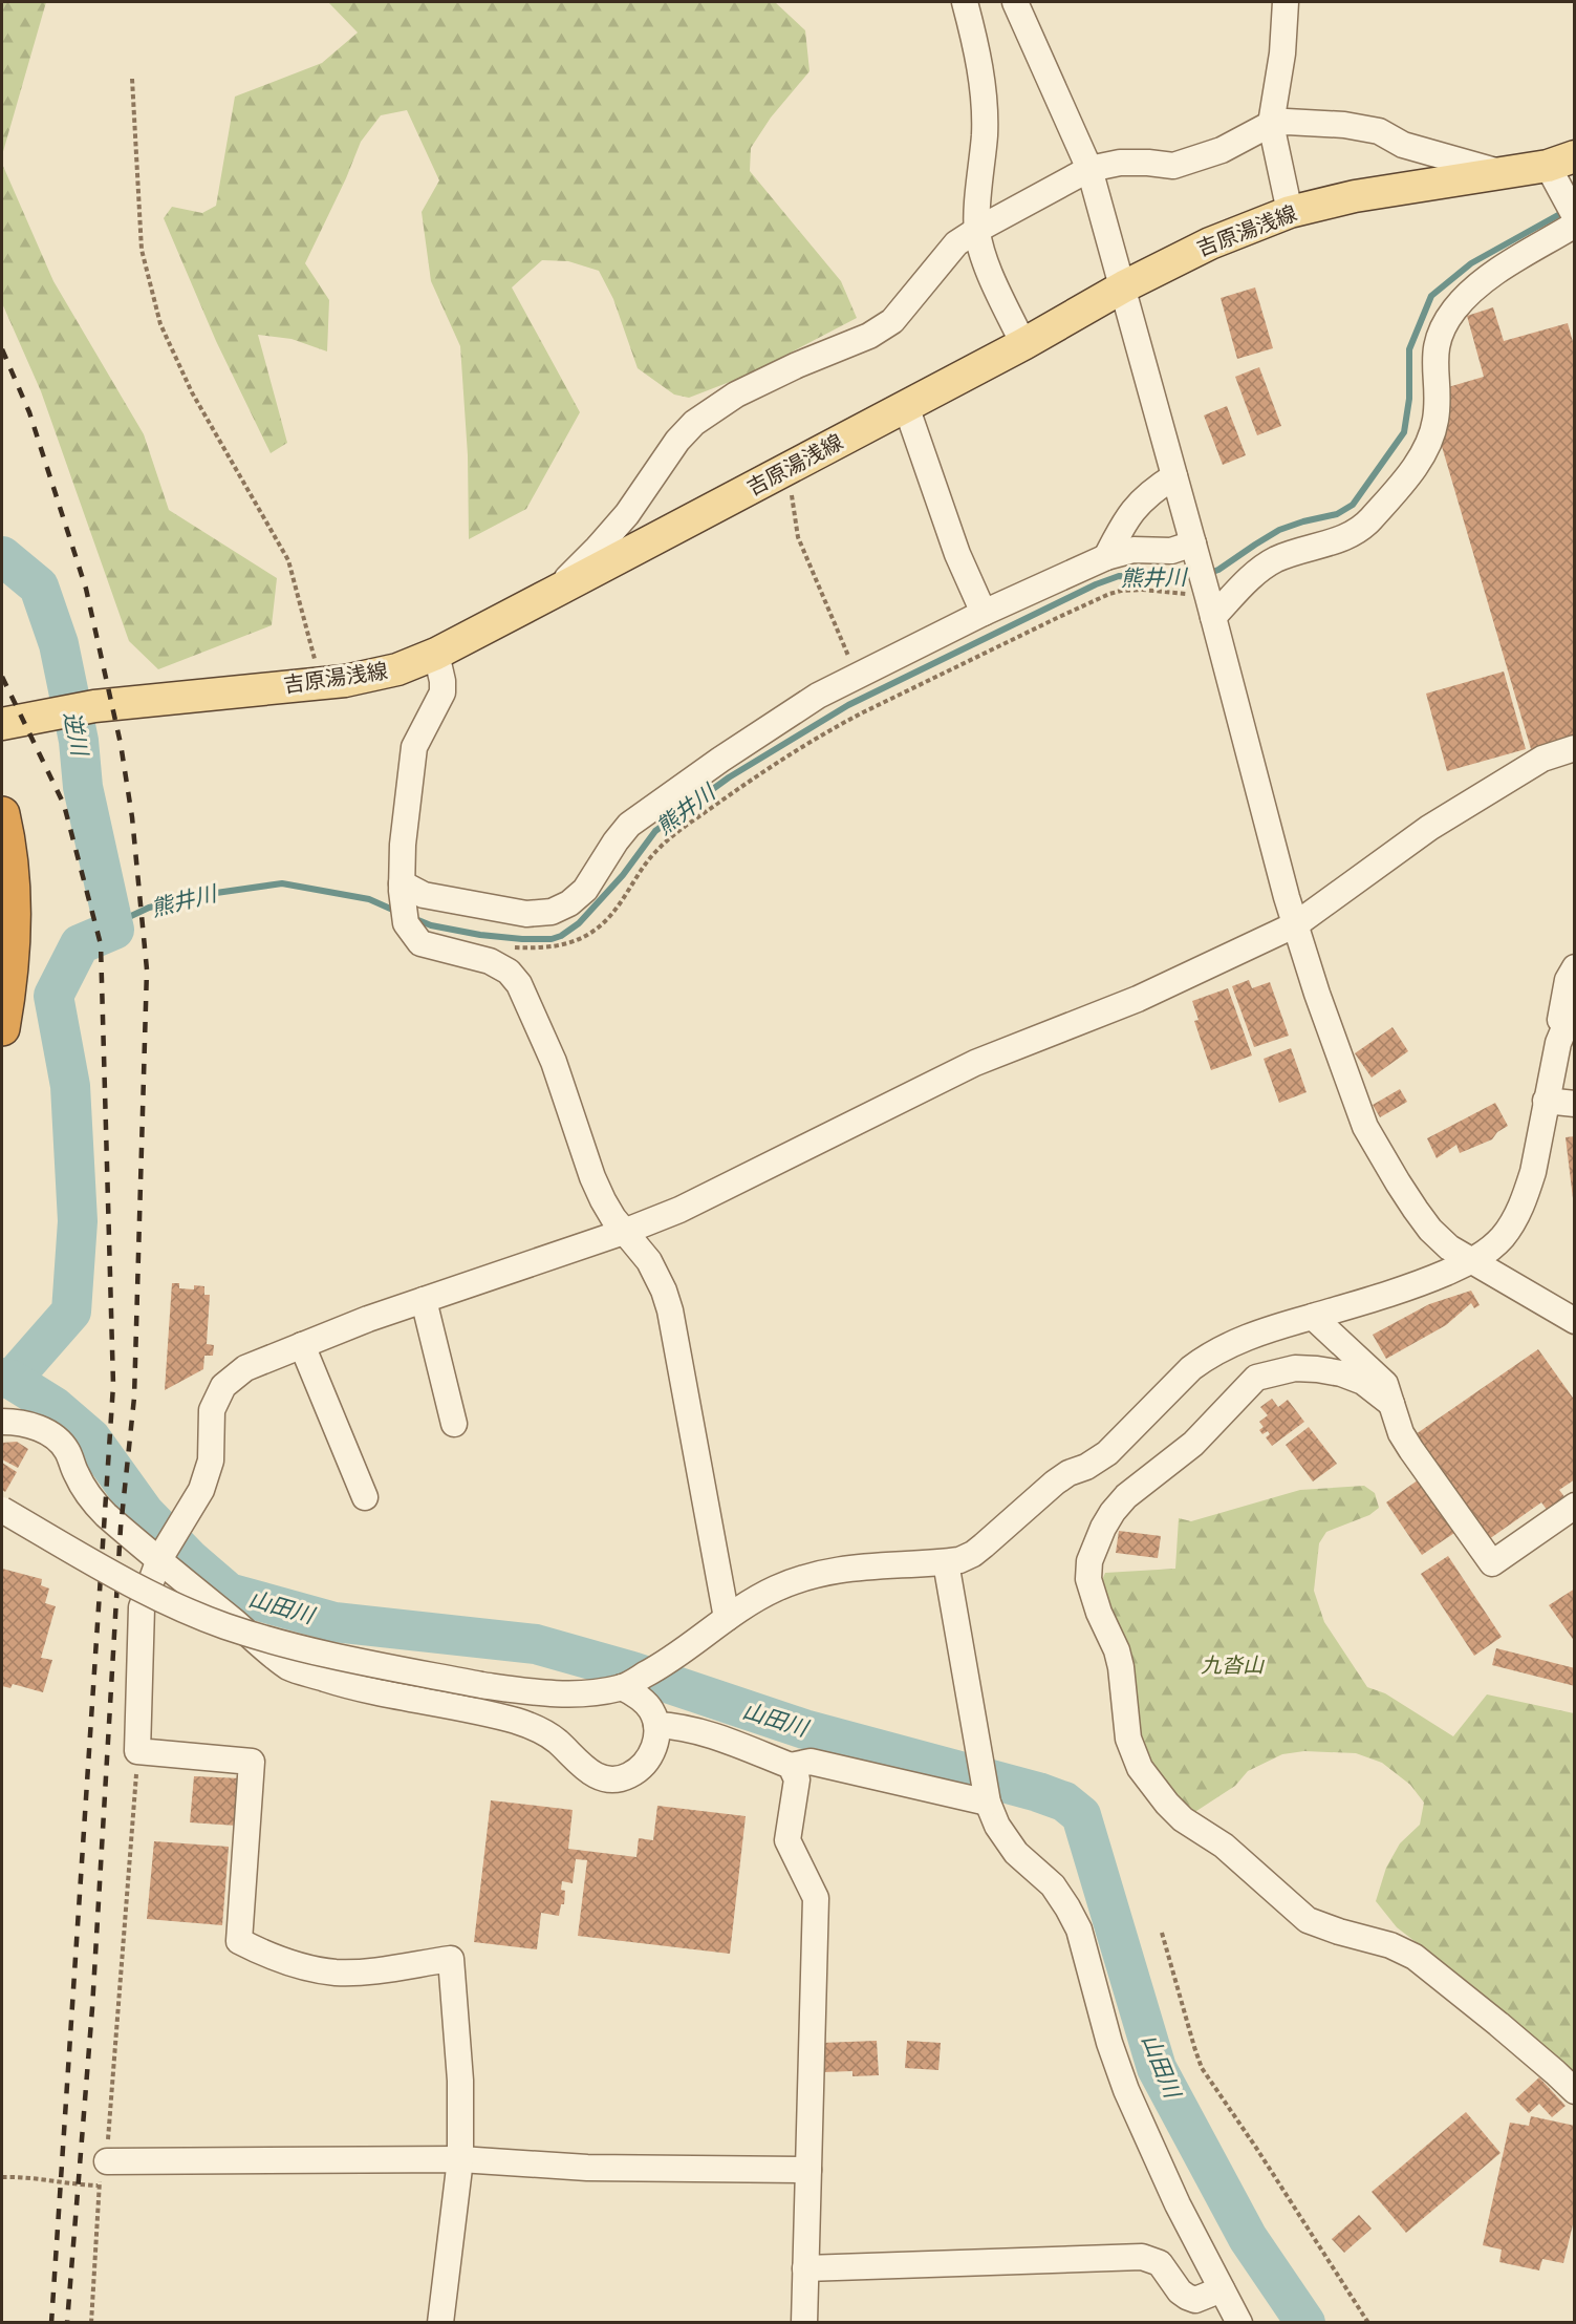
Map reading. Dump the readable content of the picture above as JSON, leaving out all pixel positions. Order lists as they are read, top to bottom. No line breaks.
{"streets":{"main road":["吉原湯浅線"]},"water":["熊井川","逆川","山田川"],"parks":["九沓山"]}
